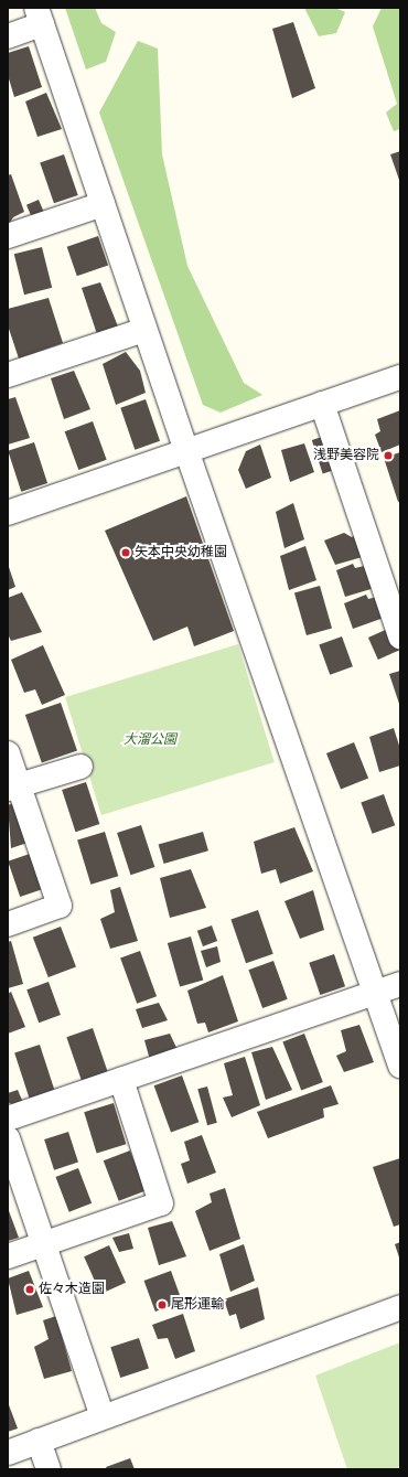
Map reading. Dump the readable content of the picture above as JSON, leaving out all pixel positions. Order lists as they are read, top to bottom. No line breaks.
{"parks":["大溜公園"],"places":["浅野美容院","矢本中央幼稚園","佐々木造園","尾形運輸"]}
